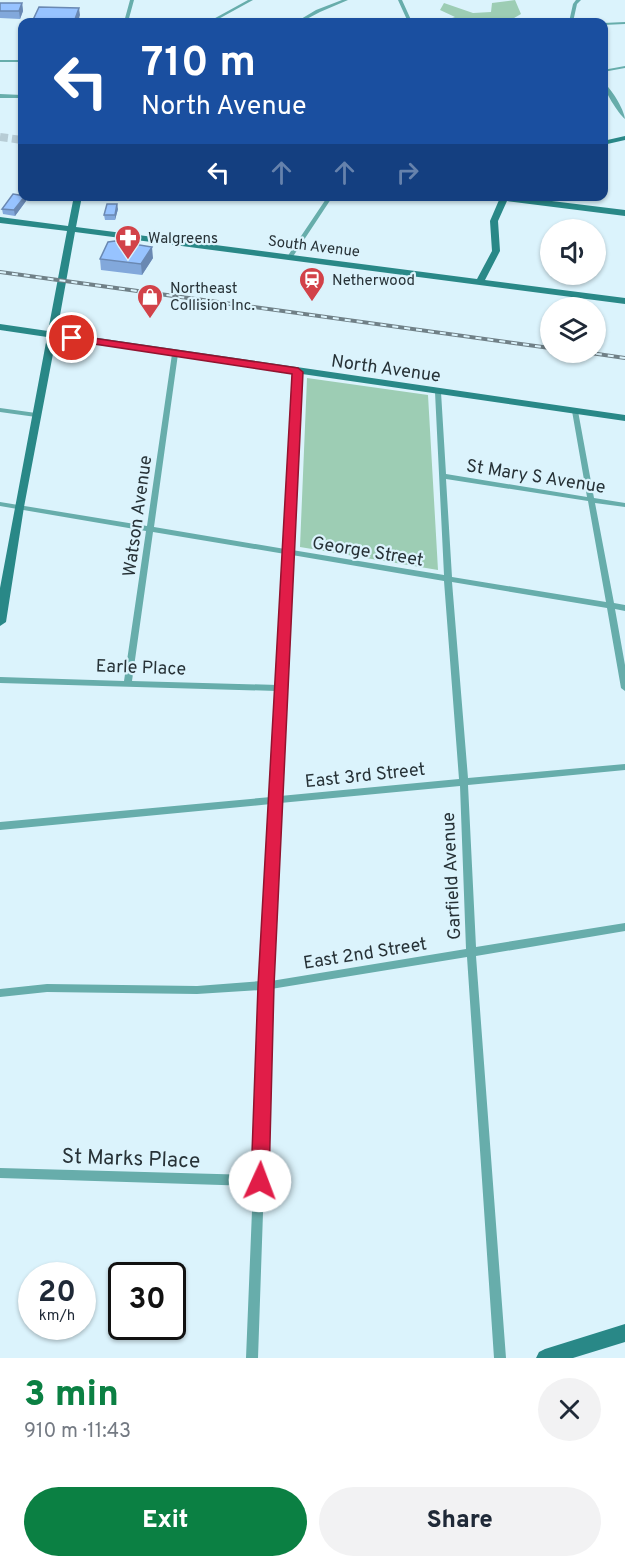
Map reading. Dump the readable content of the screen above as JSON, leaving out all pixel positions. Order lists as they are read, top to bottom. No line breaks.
{"streets":{"street":["South Avenue","North Avenue","St Mary S Avenue","Watson Avenue","George Street","Earle Place","East 3rd Street","Garfield Avenue","East 2nd Street","St Marks Place"]},"crossings":[["North Avenue","Watson Avenue"],["North Avenue","Garfield Avenue"],["St Mary S Avenue","Garfield Avenue"],["Watson Avenue","George Street"],["Watson Avenue","Earle Place"],["George Street","Garfield Avenue"],["East 3rd Street","Garfield Avenue"],["Garfield Avenue","East 2nd Street"]],"places":{"pharmacy":["Walgreens"],"station":["Netherwood"],"shop":["Northeast Collision Inc."]},"page":{"turn":["710 m","North Avenue"],"speed":"20 km/h","limit":"30","heading":["3 min","910 m · 11:43"],"buttons":["Exit","Share"]}}
